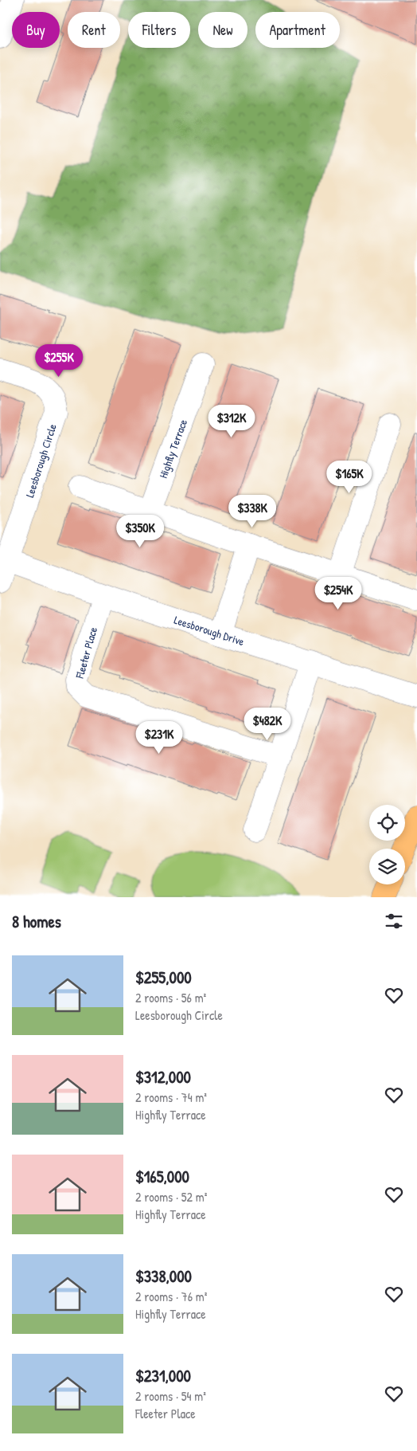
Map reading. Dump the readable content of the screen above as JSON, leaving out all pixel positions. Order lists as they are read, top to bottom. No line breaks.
{"streets":{"street":["Highfly Terrace","Leesborough Circle","Leesborough Drive","Fleeter Place"]},"crossings":[["Leesborough Circle","Leesborough Drive"],["Leesborough Drive","Fleeter Place"]],"page":{"chip":["Buy","Rent","Filters","New","Apartment"],"price":["$255K","$312K","$165K","$338K","$350K","$254K","$482K","$231K"],"heading":"8 homes","list":[{"name":"$255,000","note":"2 rooms · 56 m² · Leesborough Circle"},{"name":"$312,000","note":"2 rooms · 74 m² · Highfly Terrace"},{"name":"$165,000","note":"2 rooms · 52 m² · Highfly Terrace"},{"name":"$338,000","note":"2 rooms · 76 m² · Highfly Terrace"},{"name":"$231,000","note":"2 rooms · 54 m² · Fleeter Place"}]}}
